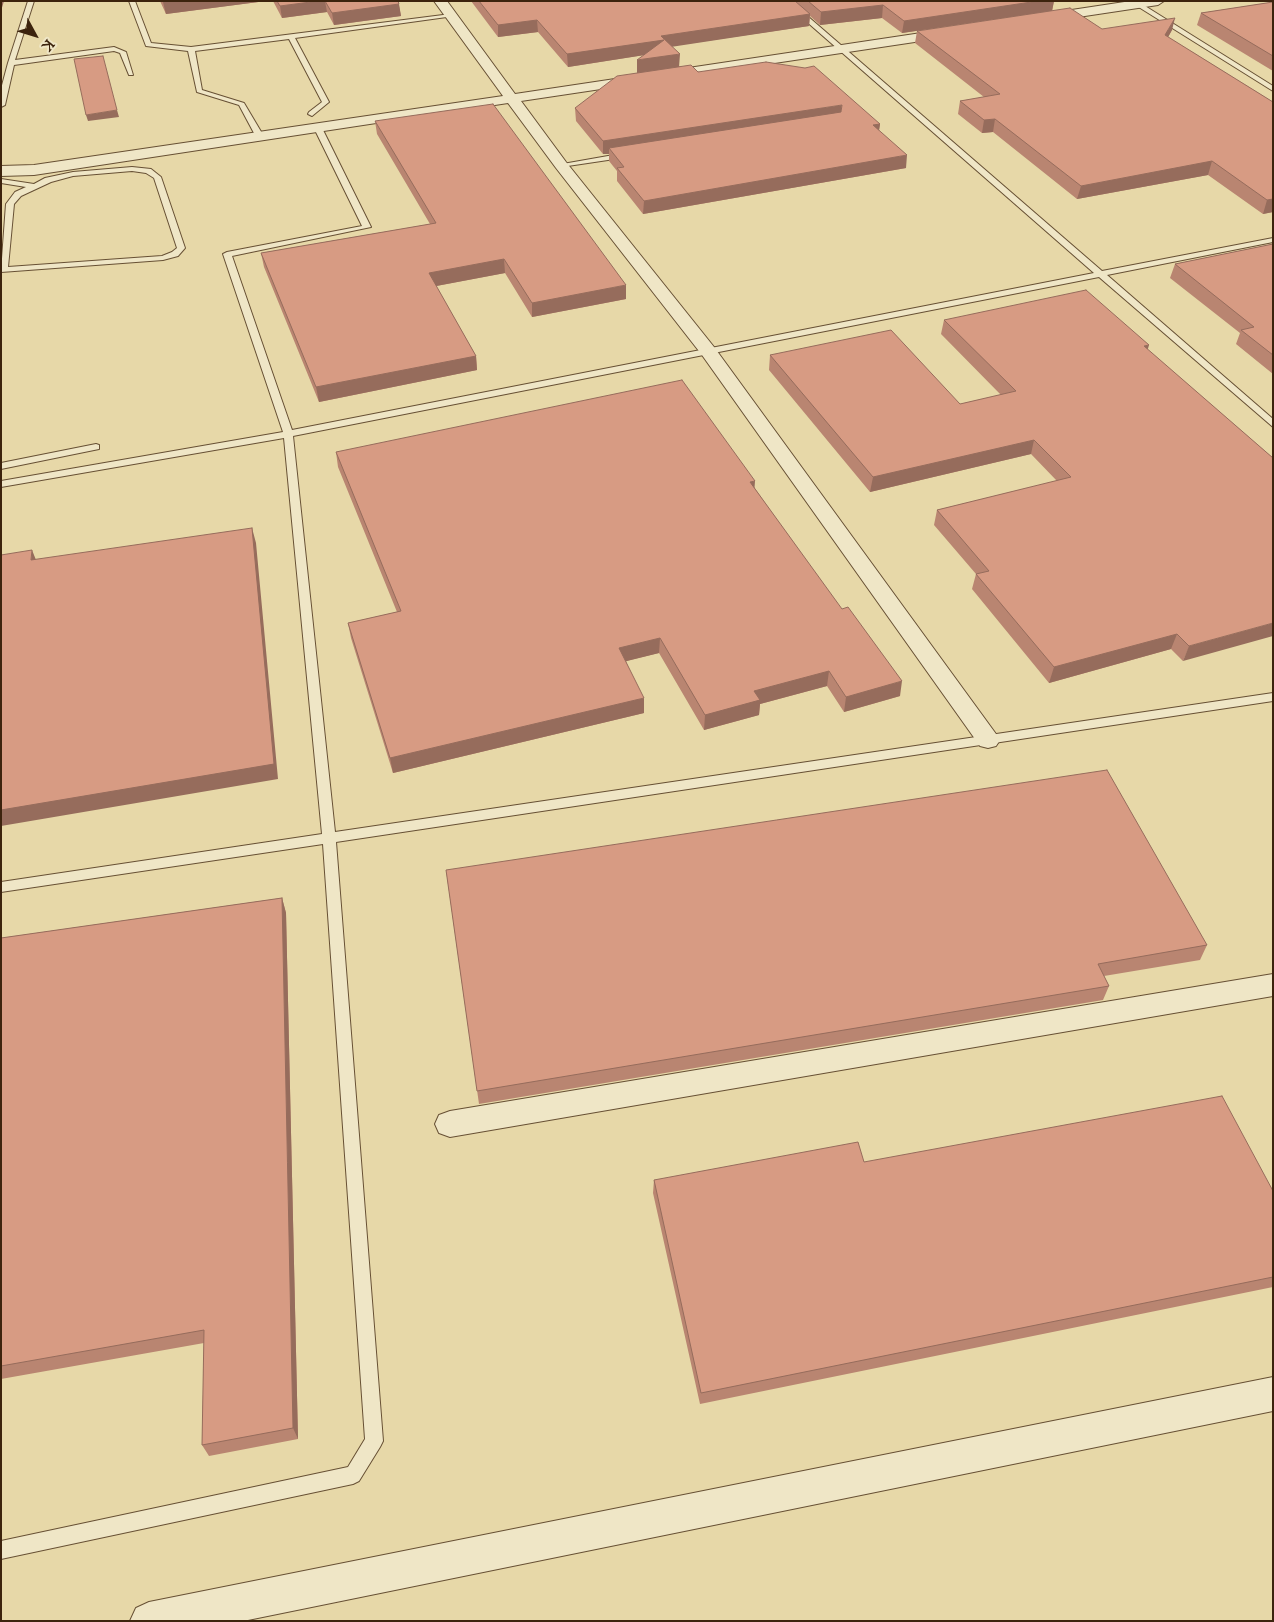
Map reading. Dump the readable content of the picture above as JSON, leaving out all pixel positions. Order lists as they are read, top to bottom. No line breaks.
{"north":"bottom right"}
